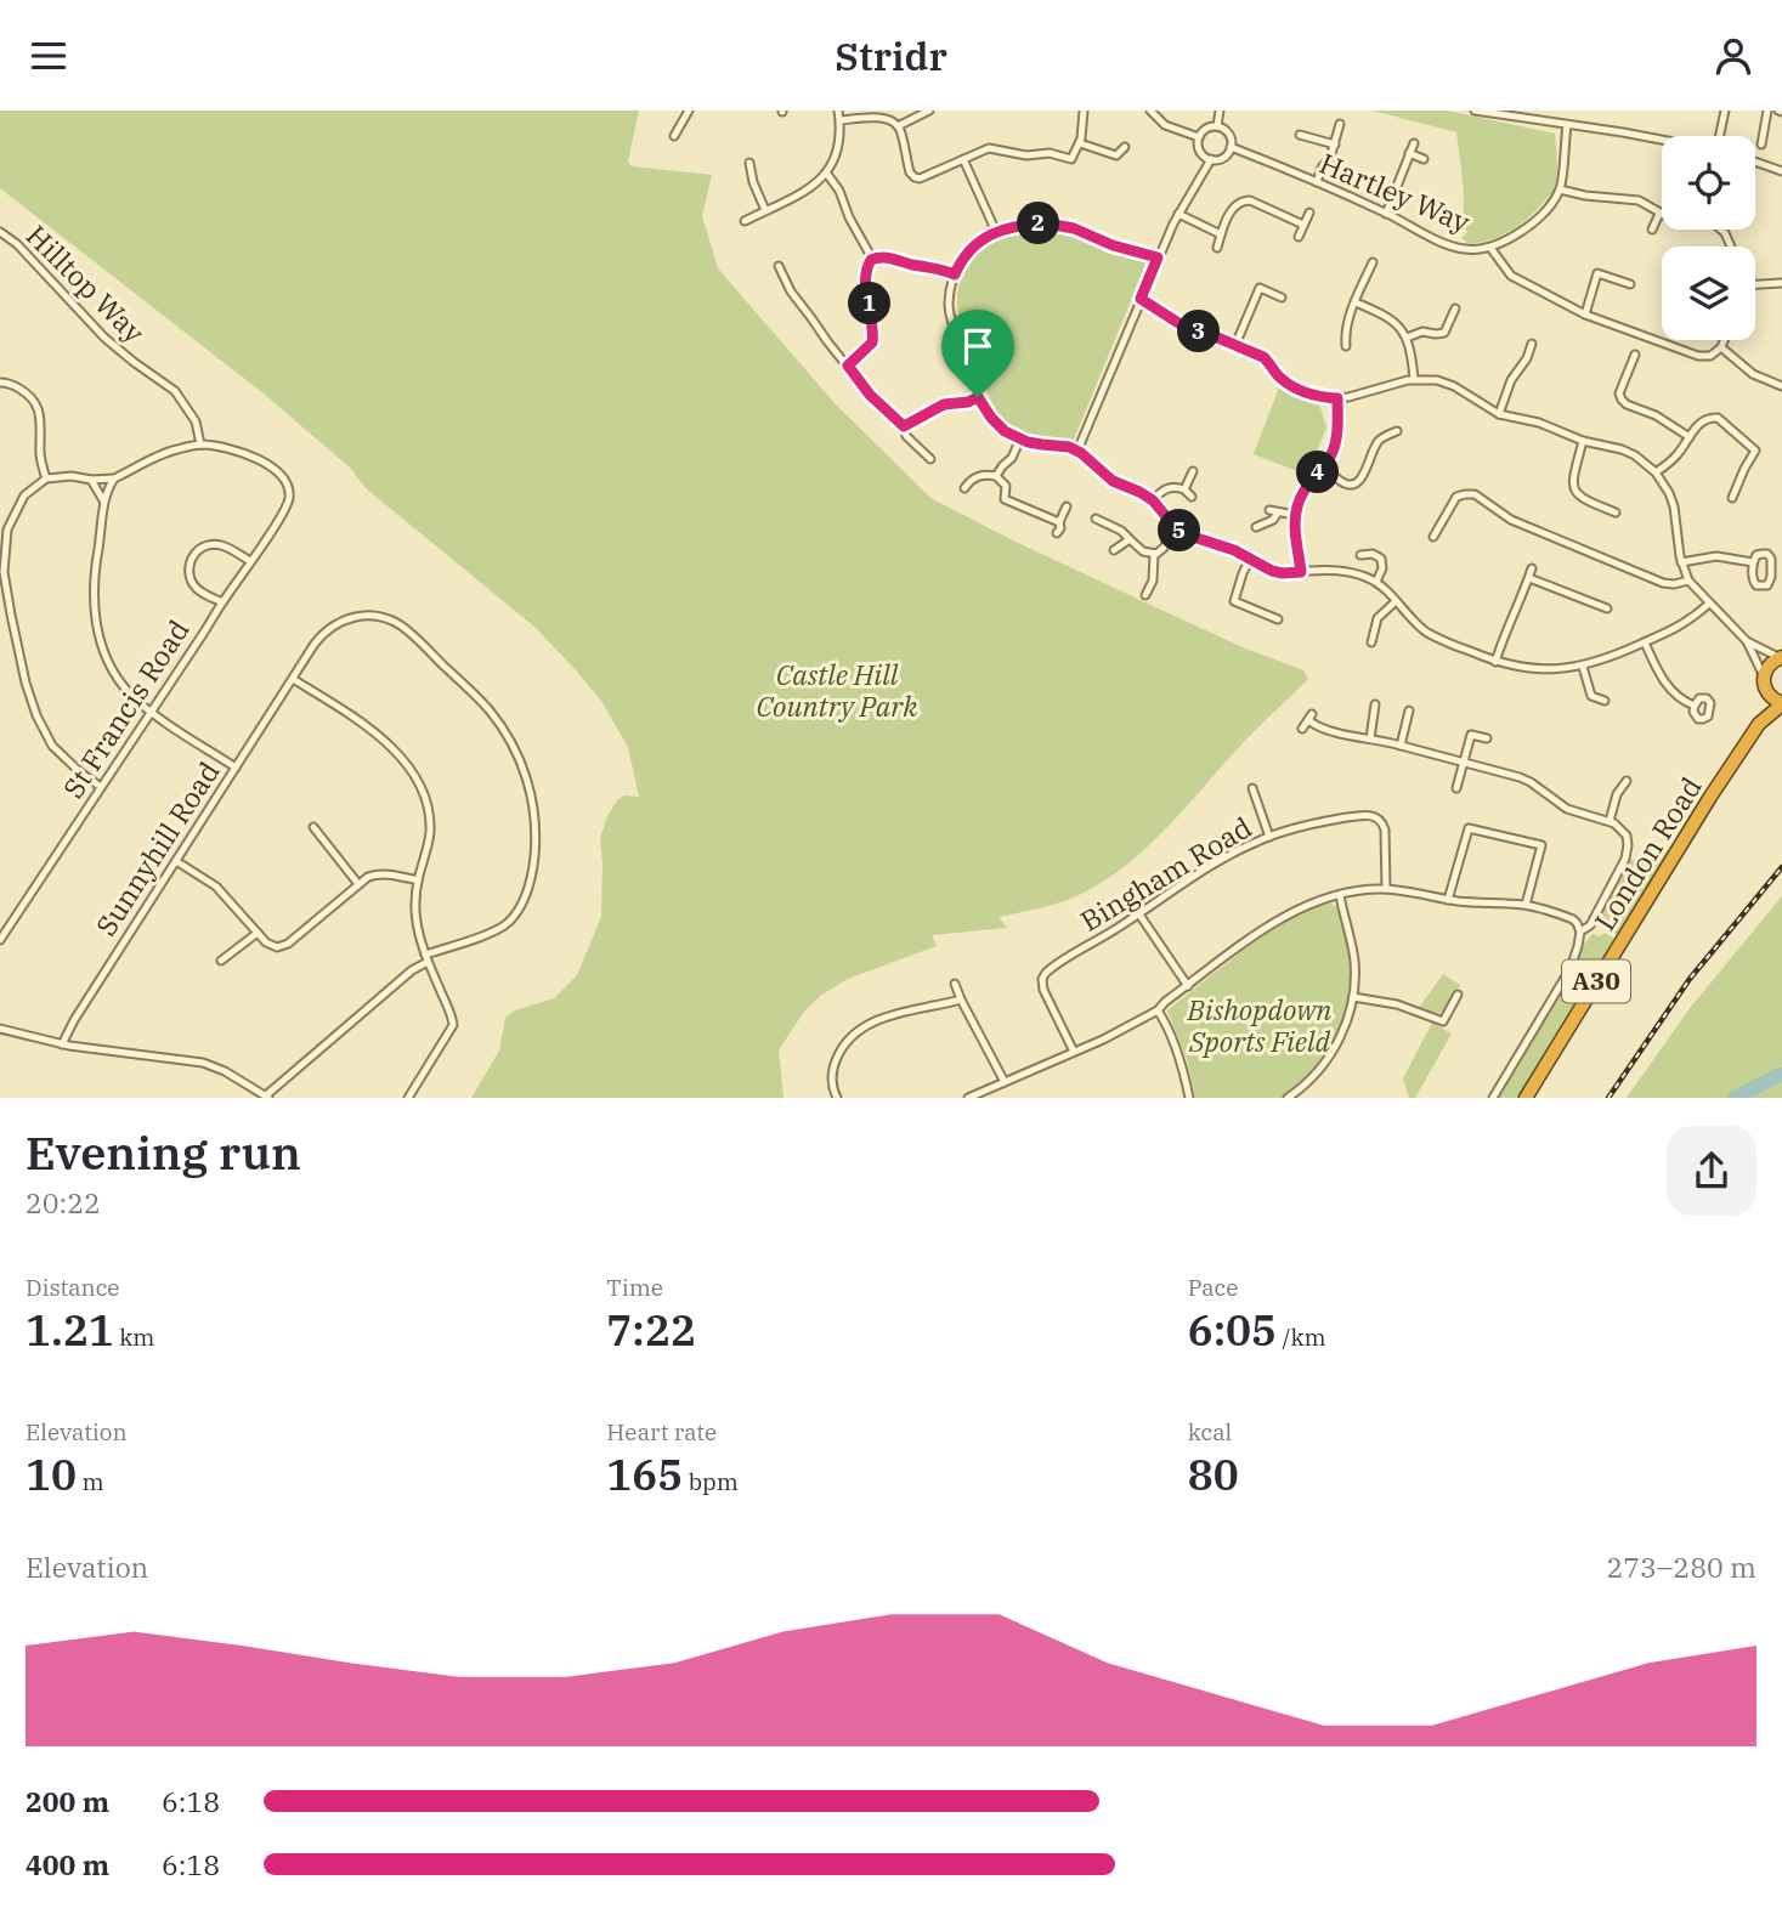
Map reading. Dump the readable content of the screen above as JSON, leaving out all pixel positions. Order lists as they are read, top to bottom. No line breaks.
{"streets":{"highway":["London Road","A30"],"street":["Hartley Way","Hilltop Way","St Francis Road","Sunnyhill Road","Bingham Road"]},"crossings":[["Hilltop Way","St Francis Road"]],"parks":["Castle Hill Country Park","Bishopdown Sports Field"],"page":{"header":"Stridr","pins":["2","1","3","4","5"],"heading":["Evening run","20:22"],"stats":[["Distance","1.21 km"],["Time","7:22"],["Pace","6:05 /km"],["Elevation","10 m"],["Heart rate","165 bpm"],["kcal","80"]],"chart":["Elevation","273–280 m"],"list":[{"name":"200 m","note":"6:18"},{"name":"400 m","note":"6:18"}]}}
